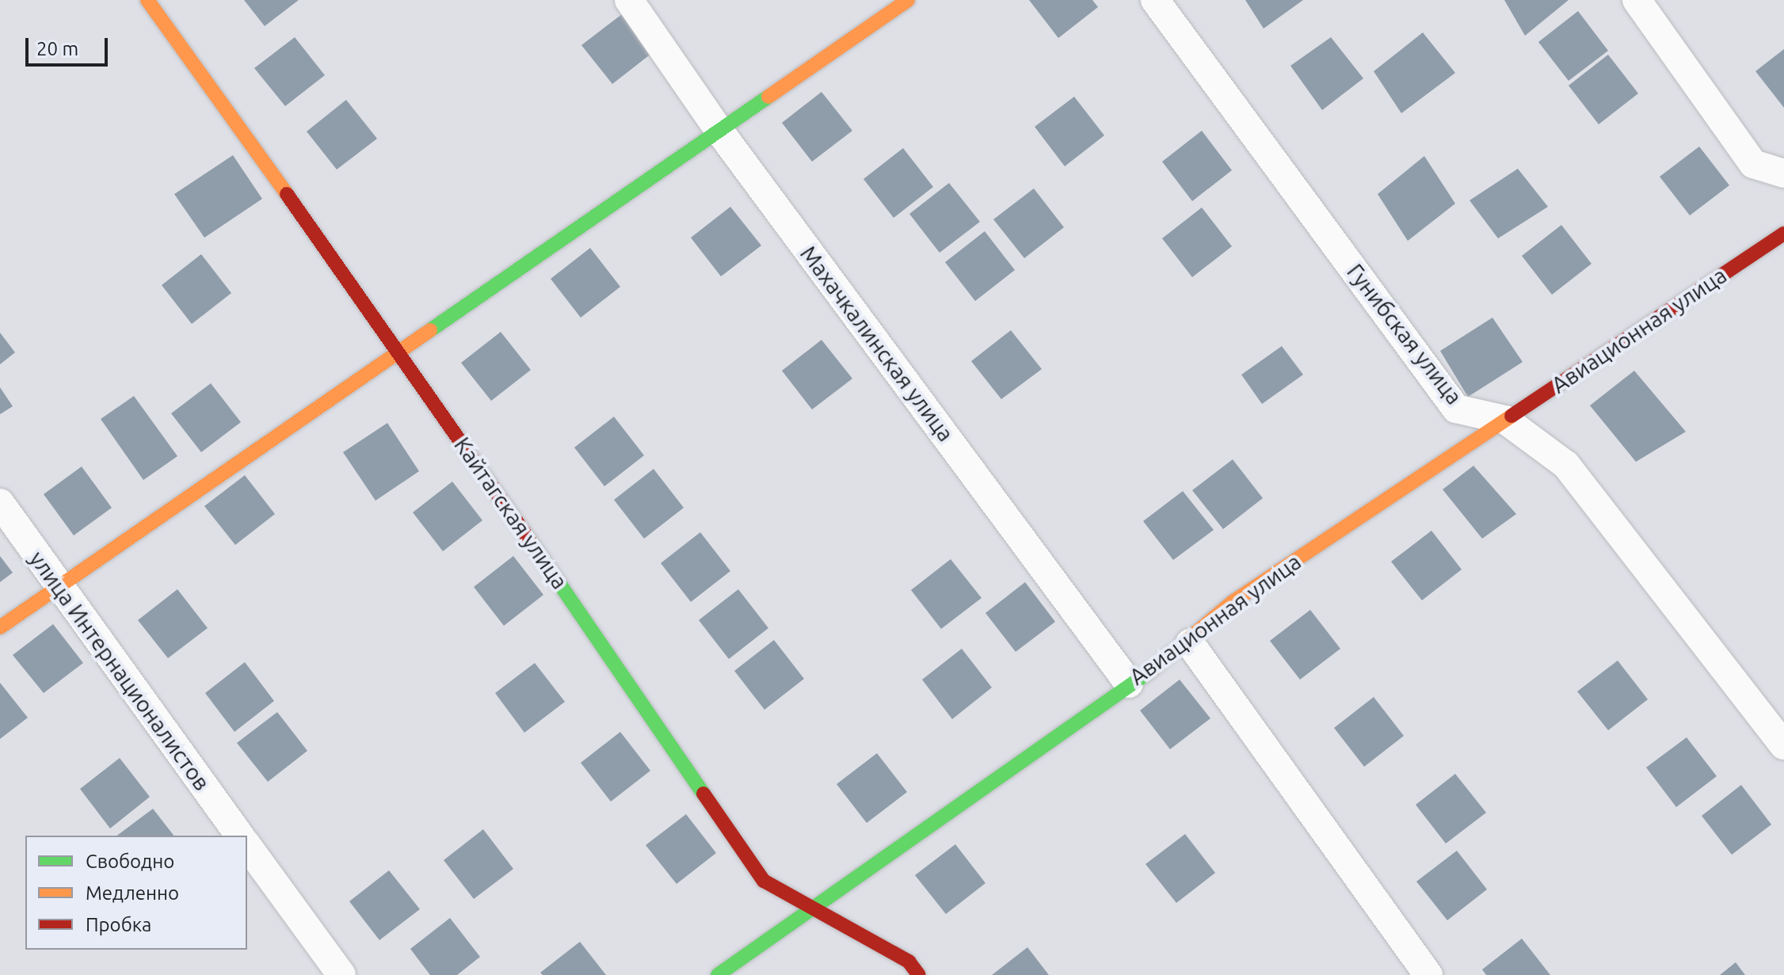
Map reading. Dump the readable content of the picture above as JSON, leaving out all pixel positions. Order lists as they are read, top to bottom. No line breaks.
{"streets":{"street":["Авиационная улица","Гунибская улица","Махачкалинская улица","Кайтагская улица","улица Интернационалистов"]},"crossings":[["Авиационная улица","Гунибская улица"],["Авиационная улица","Махачкалинская улица"],["Авиационная улица","Кайтагская улица"]],"legend":["Свободно","Медленно","Пробка"],"scale_bar":"20 m"}
